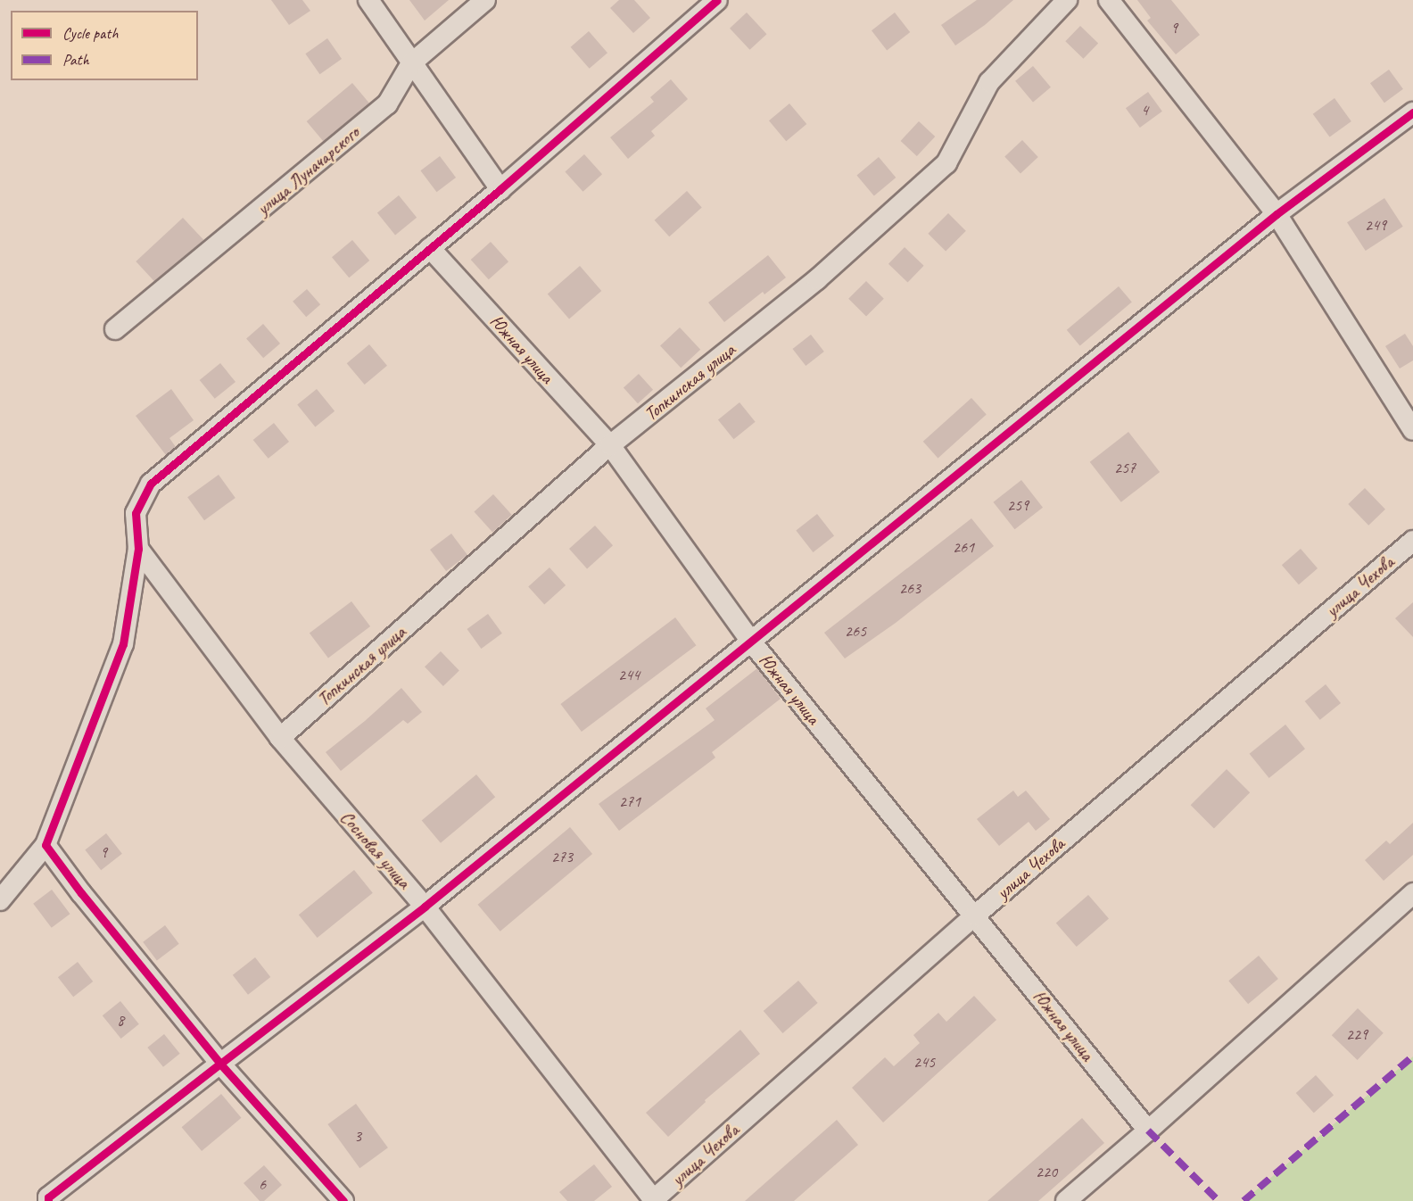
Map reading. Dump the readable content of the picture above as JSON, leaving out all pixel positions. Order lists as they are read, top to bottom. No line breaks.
{"streets":{"street":["улица Луначарского","Южная улица","Топкинская улица","улица Чехова","Сосновая улица"]},"crossings":[["Южная улица","Топкинская улица"],["Южная улица","улица Чехова"],["Топкинская улица","Сосновая улица"],["улица Чехова","Сосновая улица"]],"house_numbers":["9","4","249","257","259","261","263","265","244","271","9","273","8","229","245","3","220","6"],"legend":["Cycle path","Path"]}
